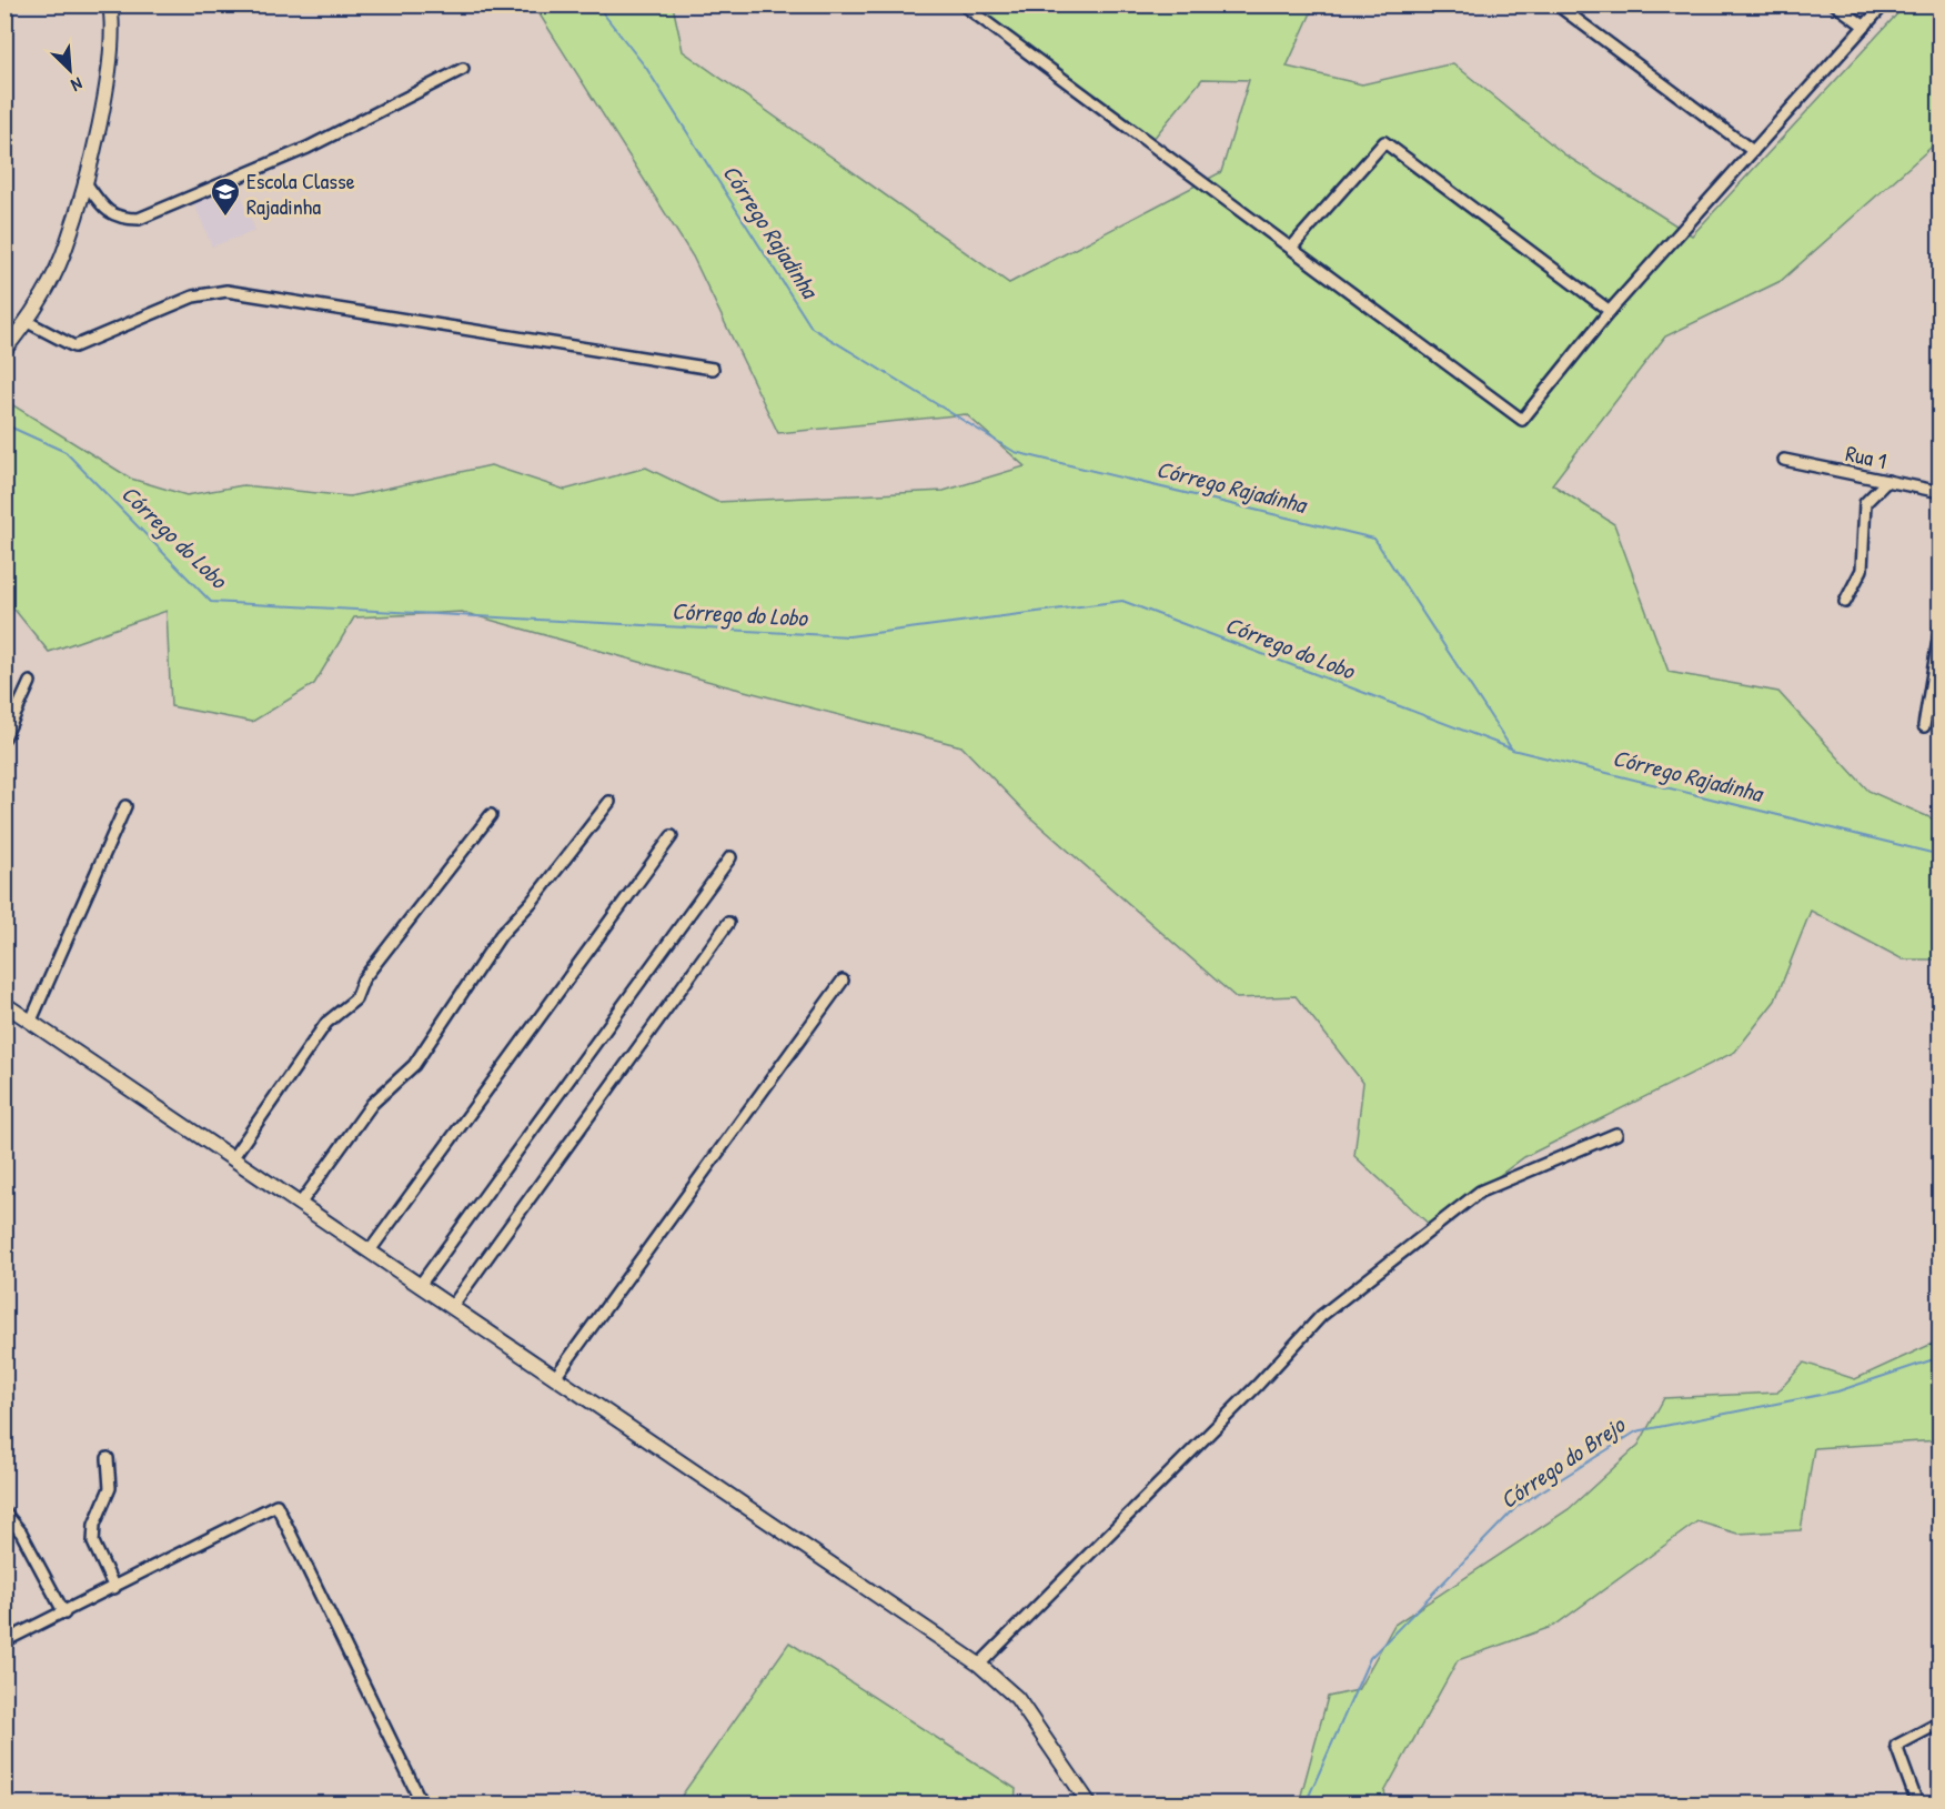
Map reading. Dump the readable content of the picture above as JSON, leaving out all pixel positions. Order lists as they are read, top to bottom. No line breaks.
{"streets":{"street":["Rua 1"]},"water":["Córrego Rajadinha","Córrego do Lobo","Córrego do Brejo"],"places":{"school or university":["Escola Classe Rajadinha"]},"north":"bottom right"}
